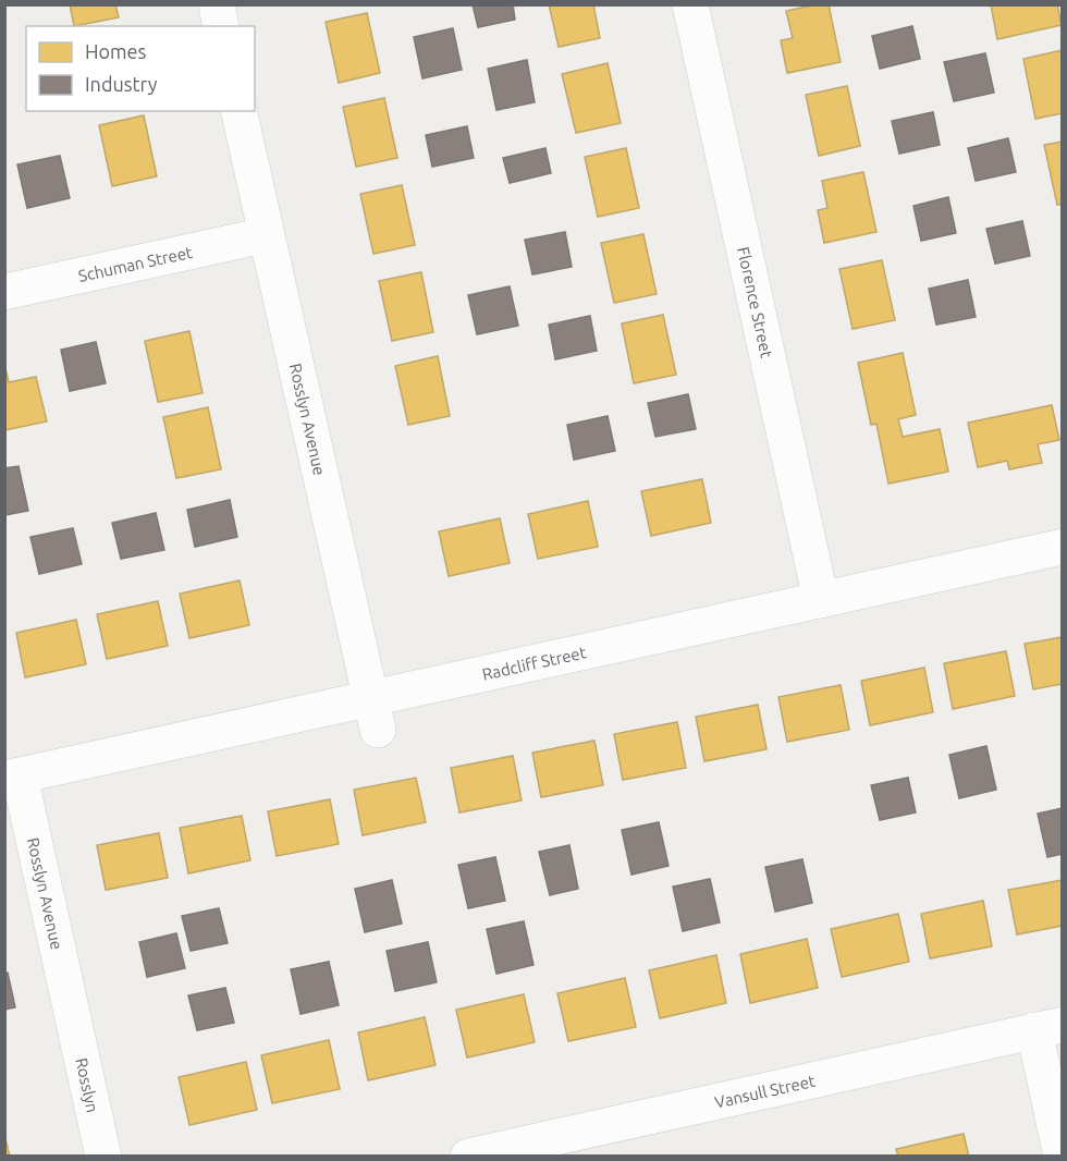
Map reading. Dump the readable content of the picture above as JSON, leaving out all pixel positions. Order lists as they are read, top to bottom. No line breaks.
{"streets":{"street":["Schuman Street","Florence Street","Rosslyn Avenue","Radcliff Street","Rosslyn","Vansull Street"]},"crossings":[["Schuman Street","Rosslyn Avenue"],["Florence Street","Radcliff Street"],["Rosslyn Avenue","Radcliff Street"],["Rosslyn Avenue","Rosslyn"]],"legend":["Homes","Industry"]}
